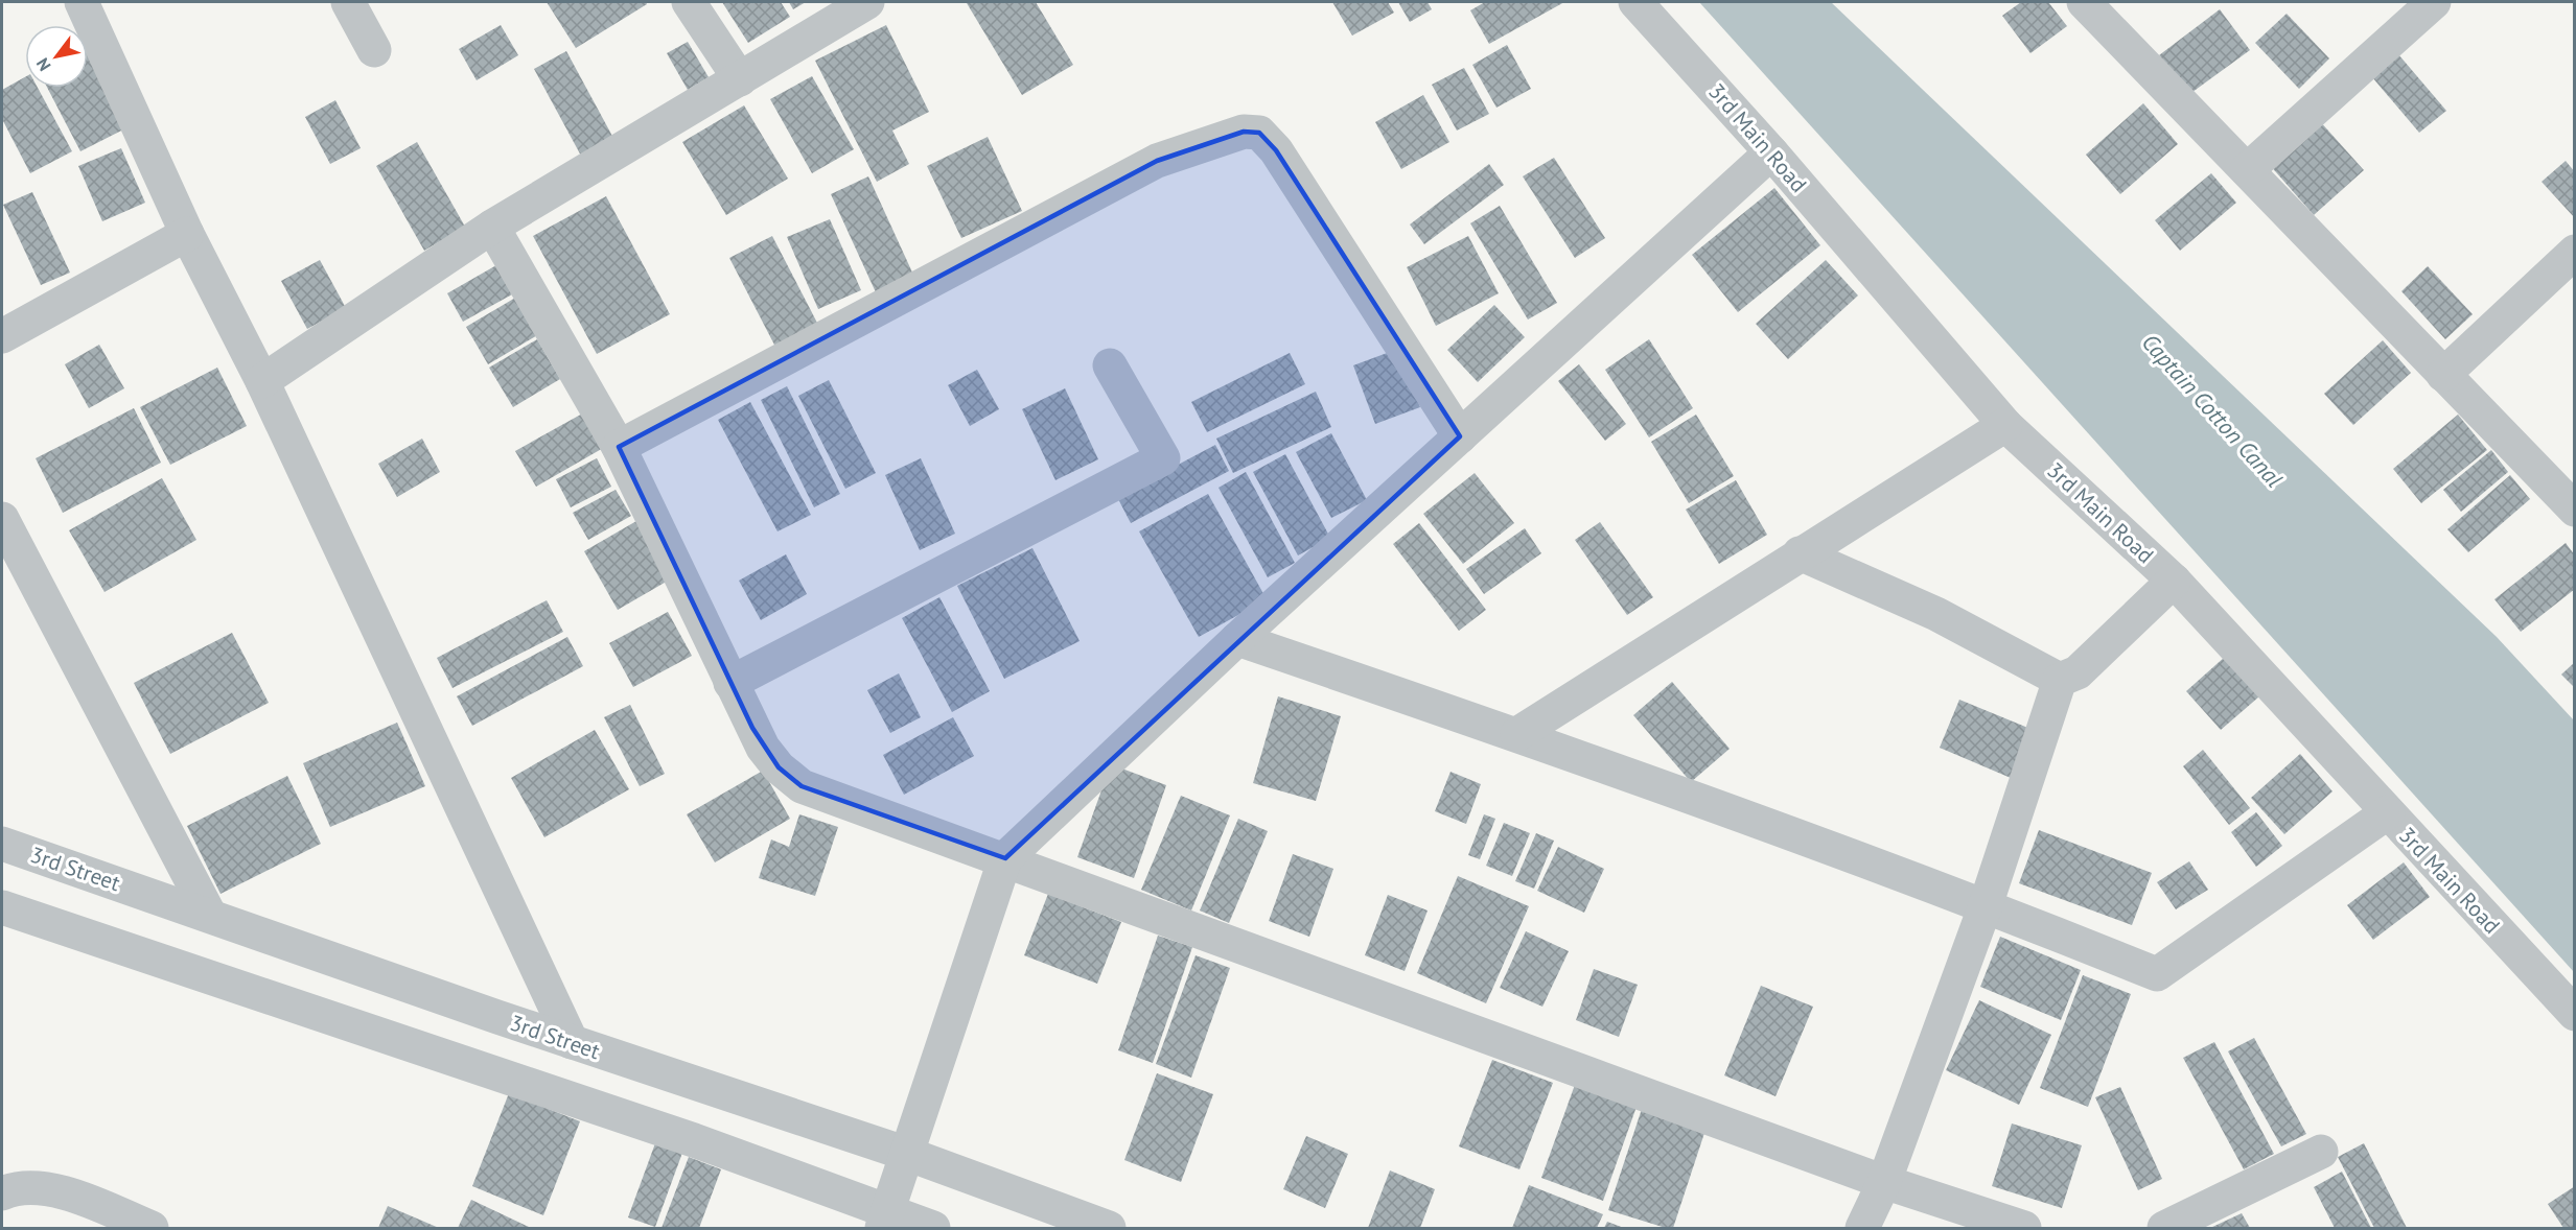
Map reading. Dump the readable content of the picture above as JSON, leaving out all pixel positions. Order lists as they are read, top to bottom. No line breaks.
{"streets":{"street":["3rd Main Road","3rd Street"]},"water":["Captain Cotton Canal"],"north":"bottom left"}
